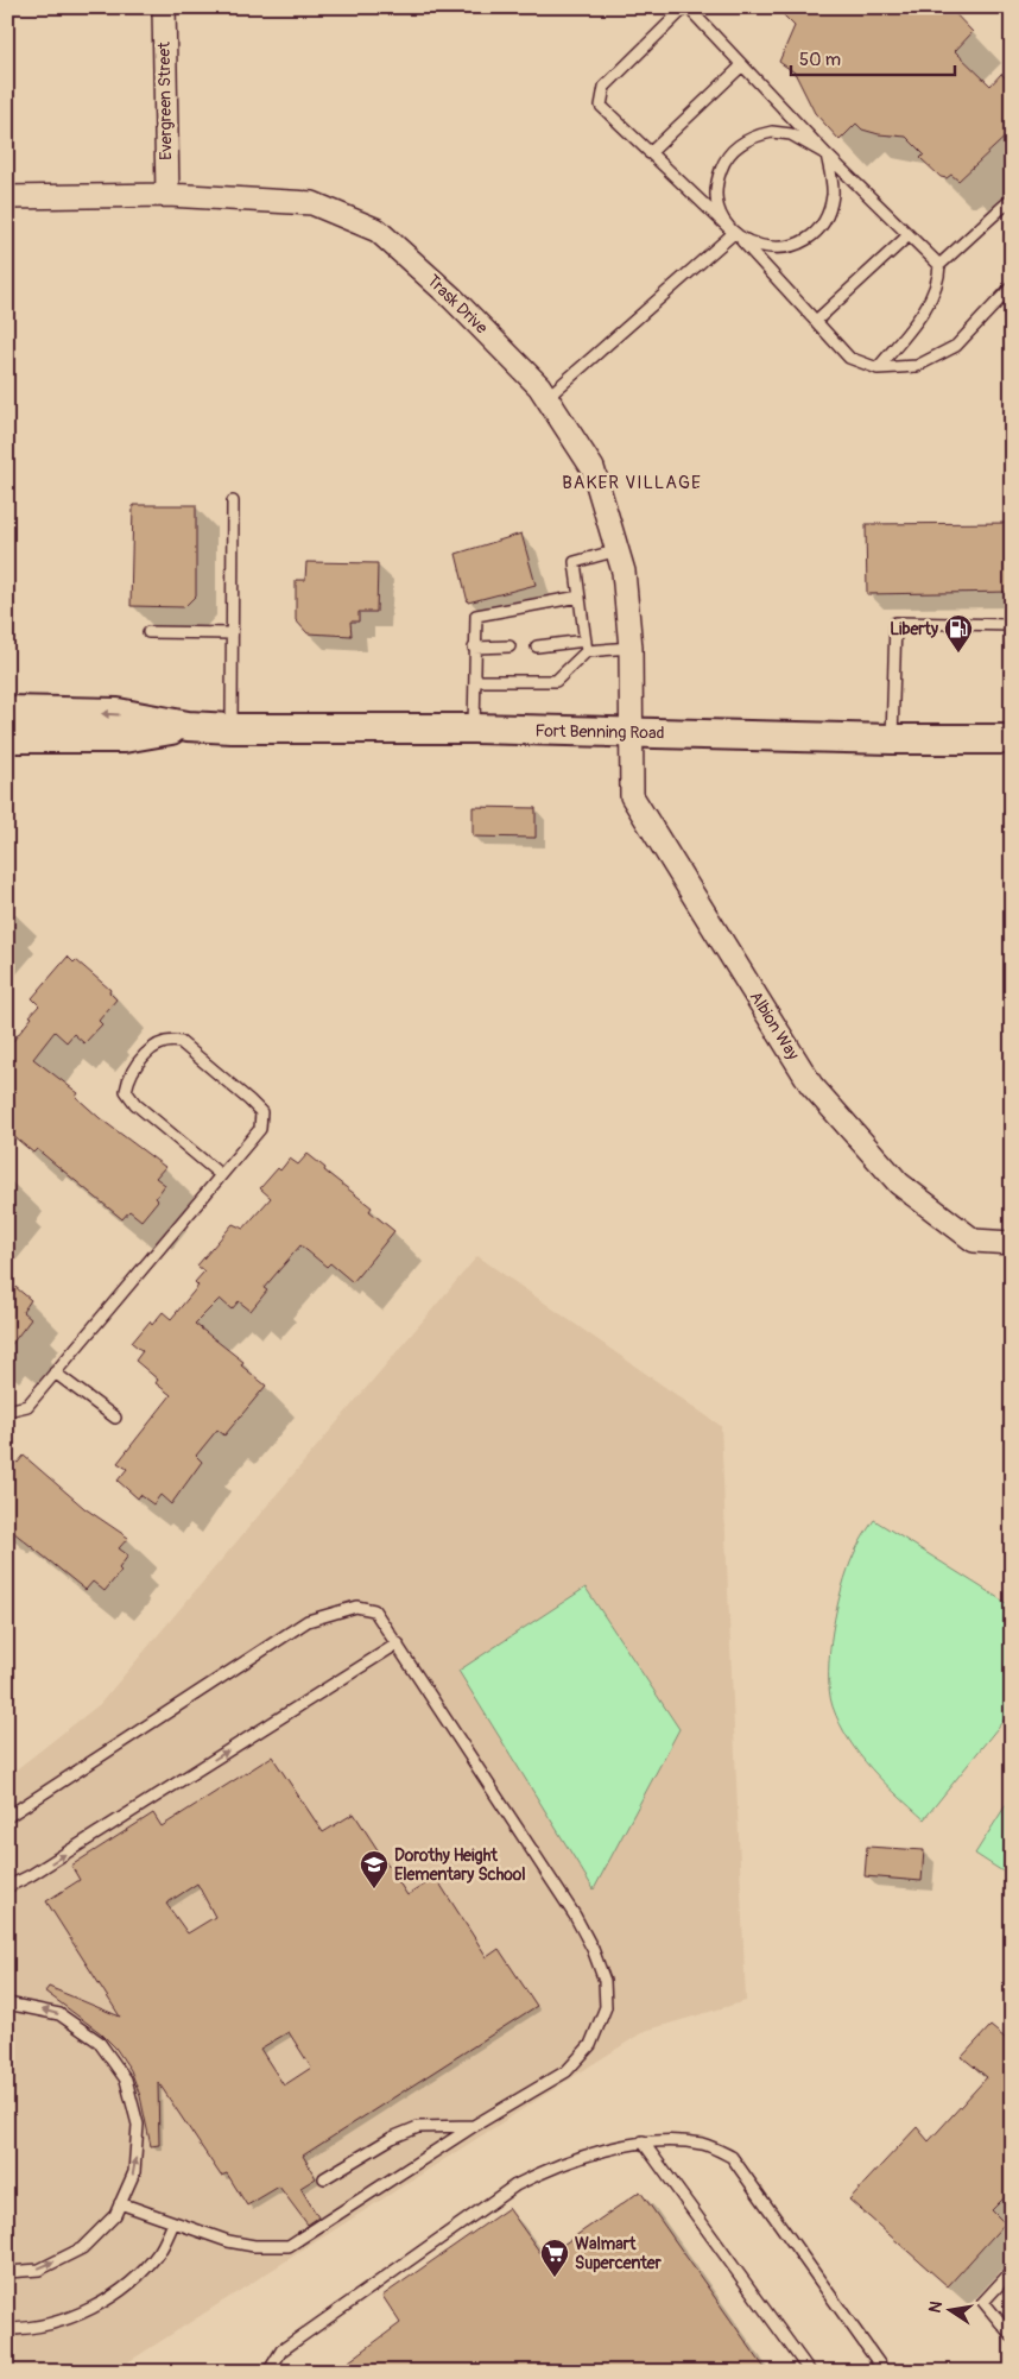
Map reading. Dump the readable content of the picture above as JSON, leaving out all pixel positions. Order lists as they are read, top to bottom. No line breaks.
{"streets":{"street":["Evergreen Street","Trask Drive","Fort Benning Road","Albion Way"]},"crossings":[["Evergreen Street","Trask Drive"],["Trask Drive","Fort Benning Road"],["Trask Drive","Albion Way"],["Fort Benning Road","Albion Way"]],"districts":["BAKER VILLAGE"],"places":{"fuel station":["Liberty"],"school or university":["Dorothy Height Elementary School"],"supermarket":["Walmart Supercenter"]},"scale_bar":"50 m","north":"left"}
